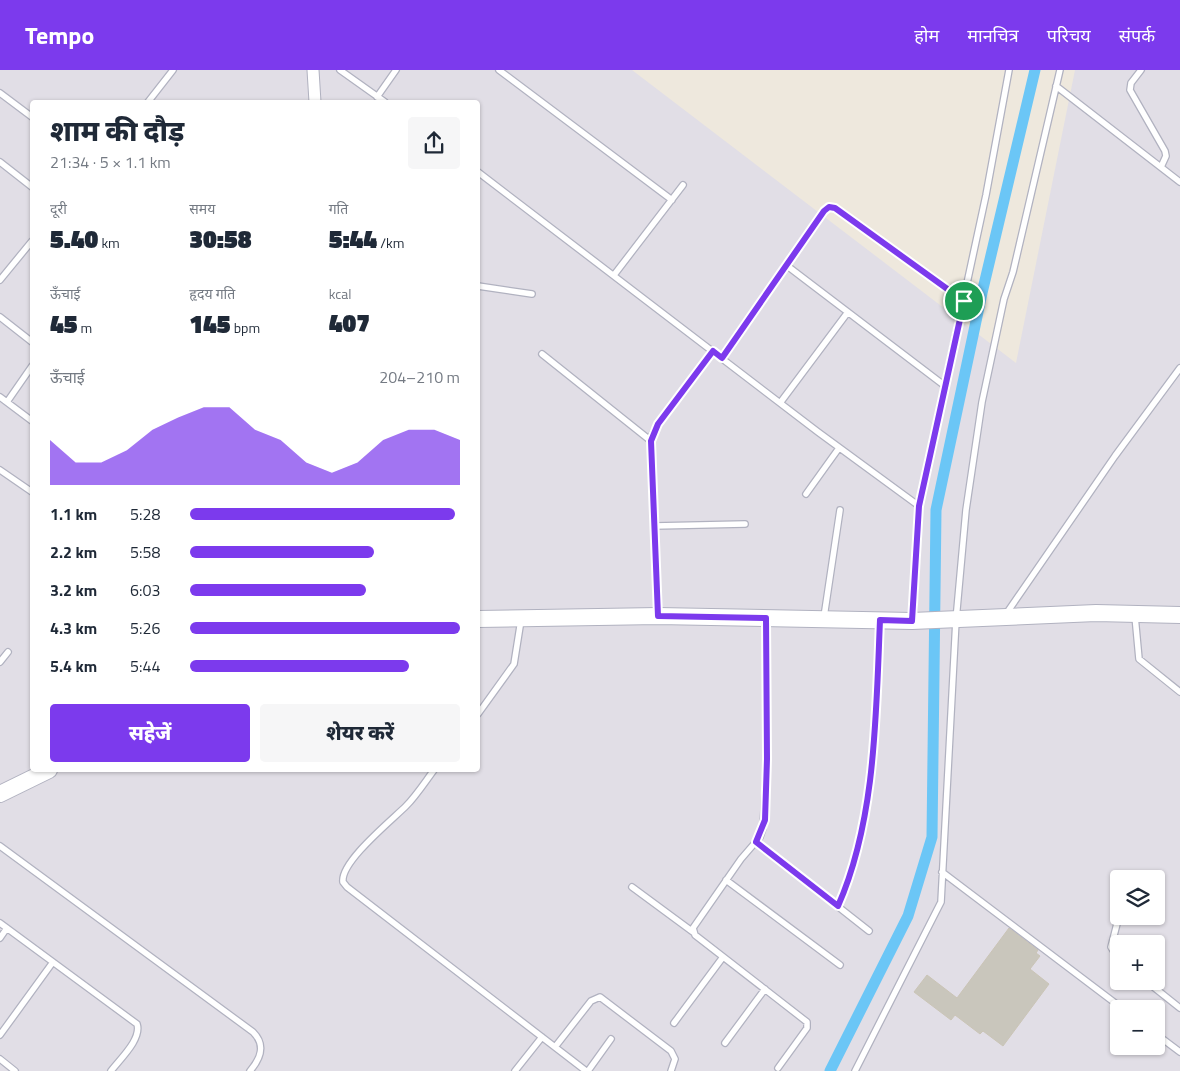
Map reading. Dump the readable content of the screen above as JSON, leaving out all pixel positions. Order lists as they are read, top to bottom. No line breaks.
{"page":{"header":"Tempo","nav":["होम","मानचित्र","परिचय","संपर्क"],"heading":["शाम की दौड़","21:34 · 5 × 1.1 km"],"stats":[["दूरी","5.40 km"],["समय","30:58"],["गति","5:44 /km"],["ऊँचाई","45 m"],["हृदय गति","145 bpm"],["kcal","407"]],"chart":["ऊँचाई","204–210 m"],"list":[{"name":"1.1 km","note":"5:28"},{"name":"2.2 km","note":"5:58"},{"name":"3.2 km","note":"6:03"},{"name":"4.3 km","note":"5:26"},{"name":"5.4 km","note":"5:44"}],"buttons":["सहेजें","शेयर करें"],"map_buttons":["+","−"]}}
